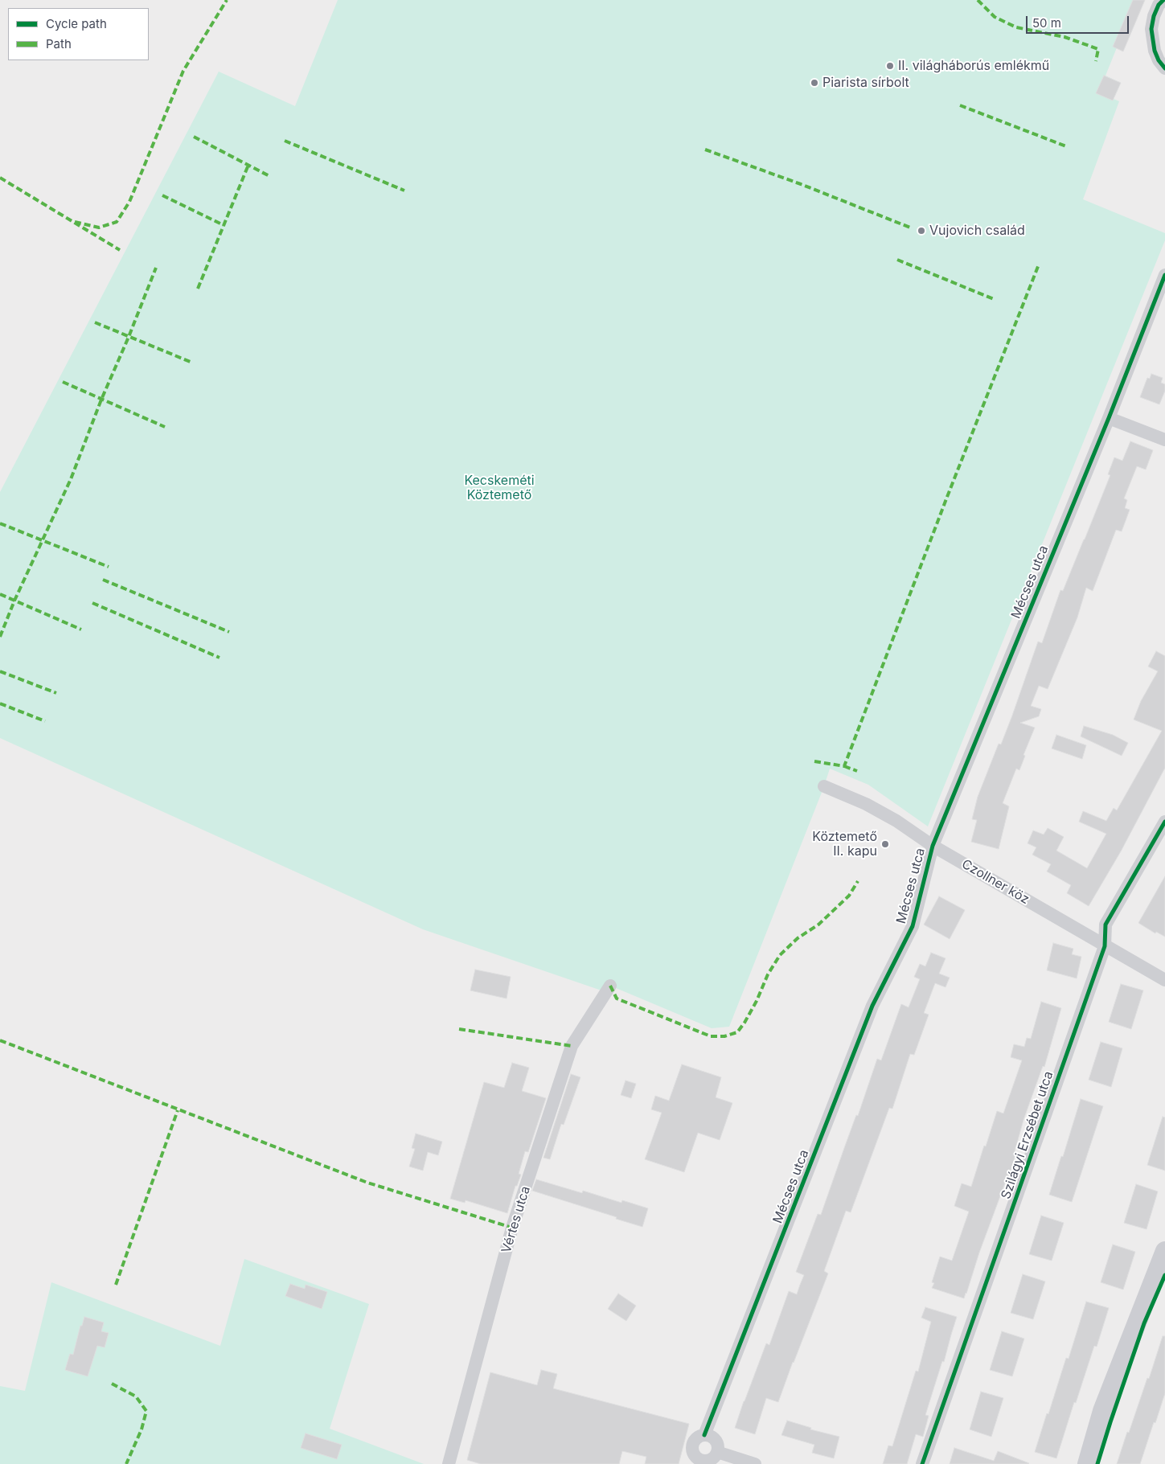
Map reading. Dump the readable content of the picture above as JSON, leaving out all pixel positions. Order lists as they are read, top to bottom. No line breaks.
{"streets":{"street":["Mécses utca","Czollner köz","Szilágyi Erzsébet utca","Vértes utca"]},"crossings":[["Mécses utca","Czollner köz"],["Czollner köz","Szilágyi Erzsébet utca"]],"parks":["Kecskeméti Köztemető"],"places":["II. világháborús emlékmű","Piarista sírbolt","Vujovich család","Köztemető II. kapu"],"legend":["Cycle path","Path"],"scale_bar":"50 m"}
